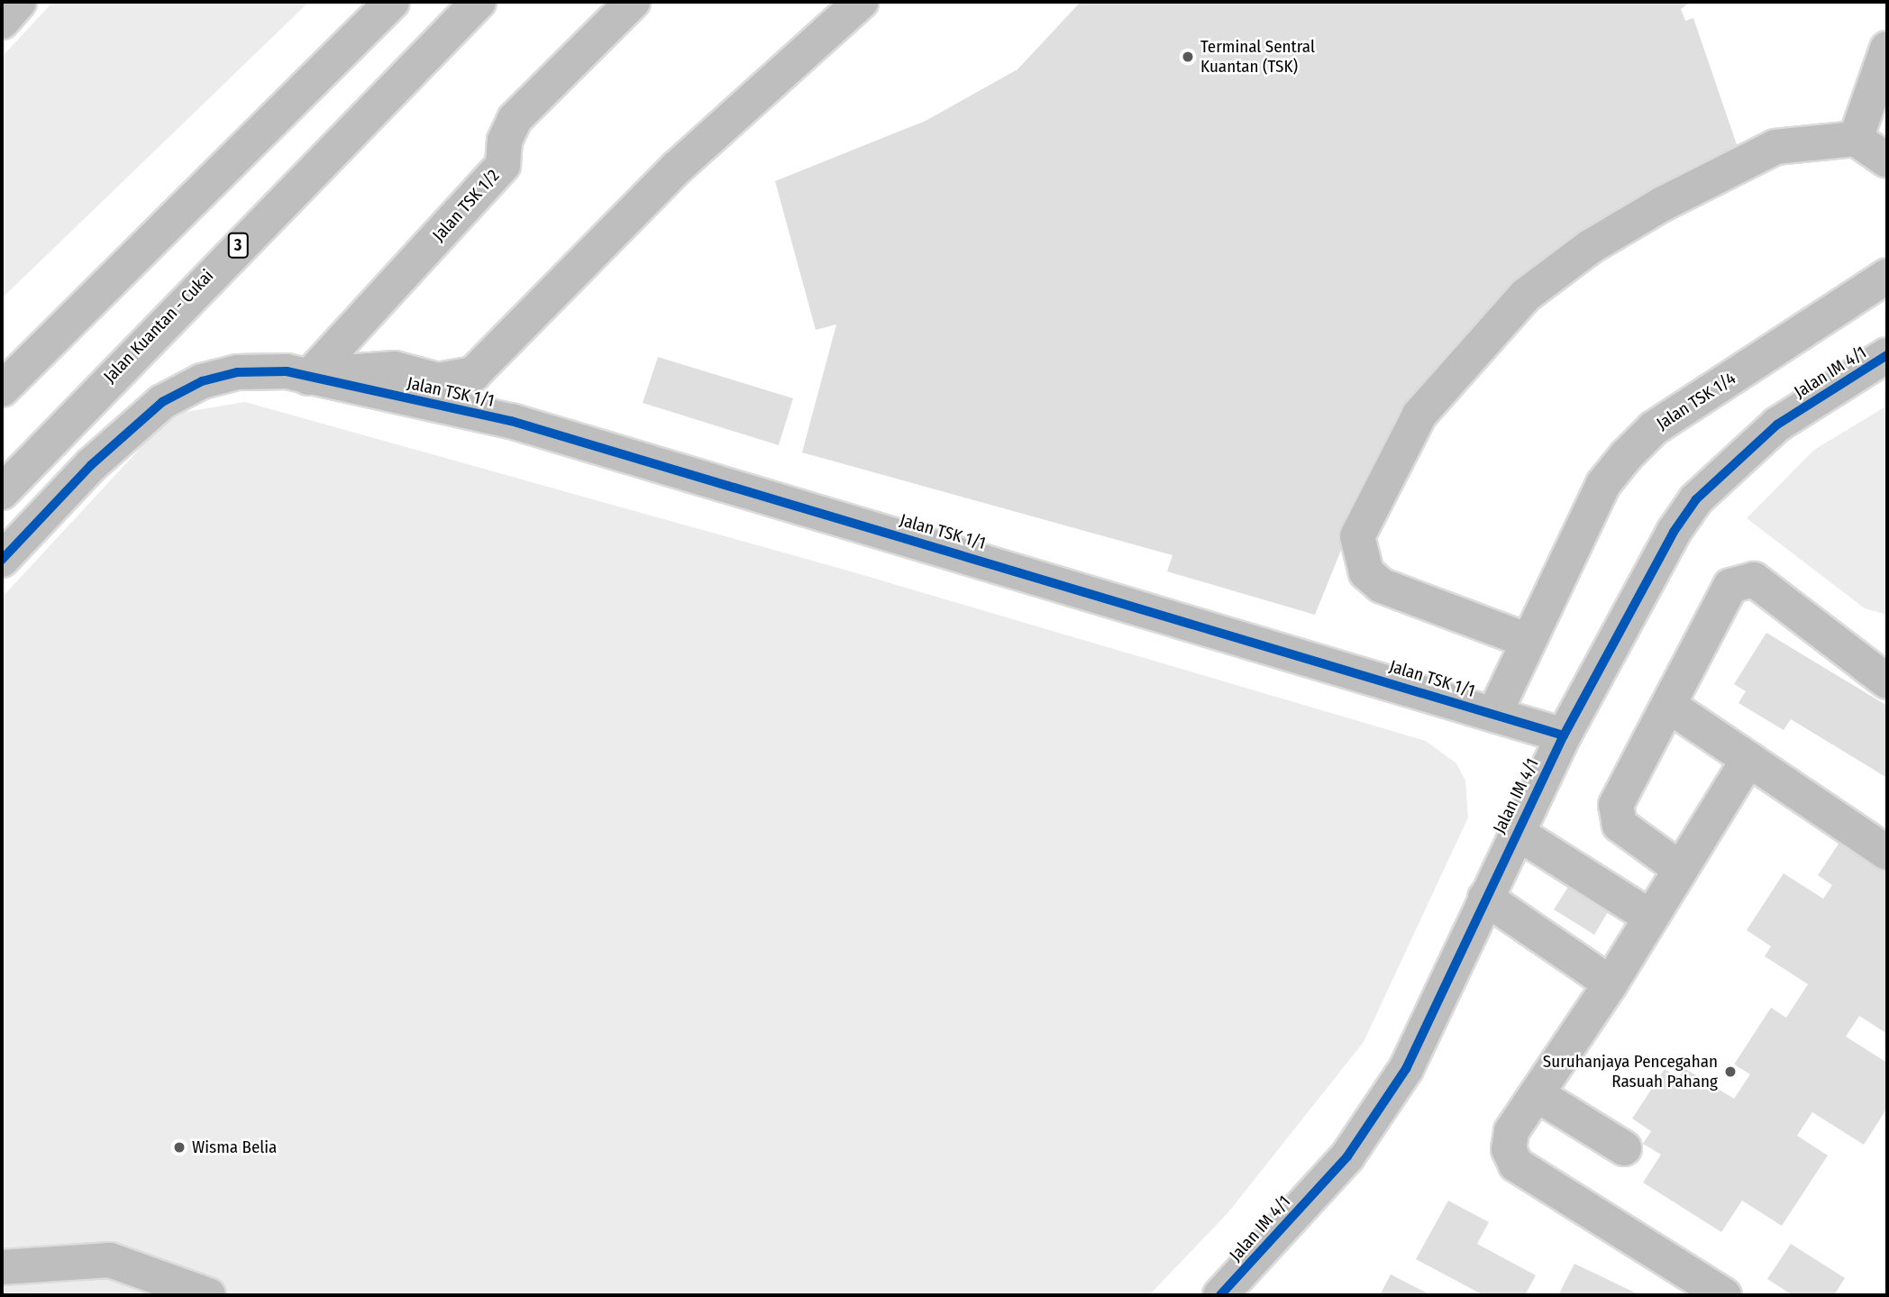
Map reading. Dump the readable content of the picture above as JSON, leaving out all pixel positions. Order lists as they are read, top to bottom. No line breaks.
{"streets":{"main road":["Jalan TSK 1/2","3","Jalan Kuantan - Cukai","Jalan IM 4/1","Jalan TSK 1/1","Jalan TSK 1/4"]},"crossings":[["Jalan TSK 1/2","Jalan TSK 1/1"],["Jalan IM 4/1","Jalan TSK 1/1"],["Jalan TSK 1/1","Jalan TSK 1/4"]],"places":["Terminal Sentral Kuantan (TSK)","Suruhanjaya Pencegahan Rasuah Pahang","Wisma Belia"]}
